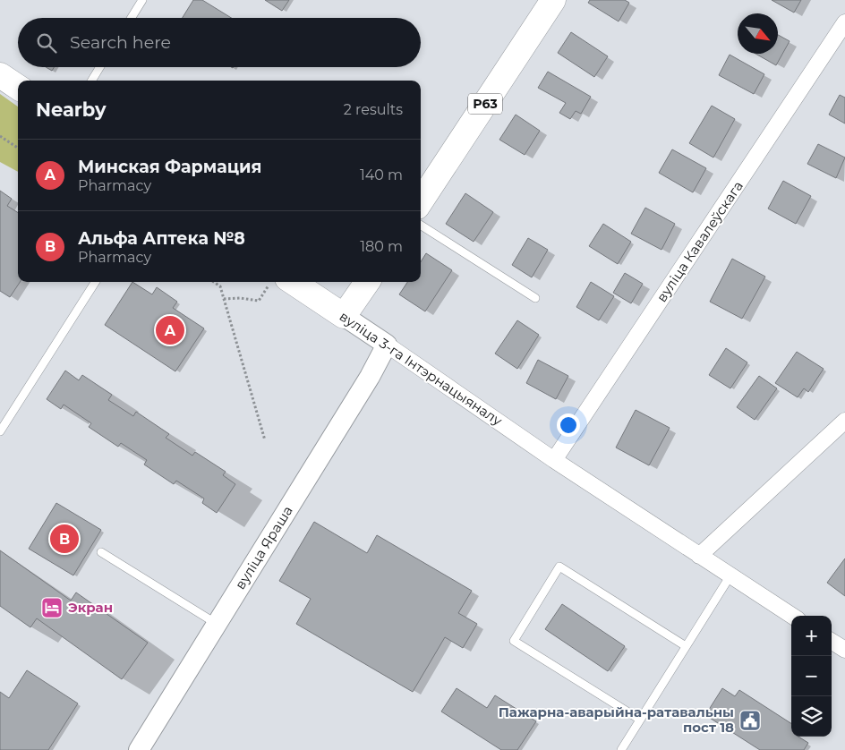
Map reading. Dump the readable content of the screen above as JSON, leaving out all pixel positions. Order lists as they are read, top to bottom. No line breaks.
{"streets":{"main road":["Р63","вуліца 3-га Інтэрнацыяналу"],"street":["вуліца Кавалеўскага","вуліца Яраша"]},"crossings":[["вуліца Кавалеўскага","вуліца 3-га Інтэрнацыяналу"],["вуліца 3-га Інтэрнацыяналу","вуліца Яраша"]],"places":{"hotel":["Экран"],"public building":["Пажарна-аварыйна-ратавальны пост 18"]},"north":"bottom right","page":{"search":"Search here","heading":["Nearby","2 results"],"list":[{"mark":"A","name":"Минская Фармация","note":"Pharmacy","value":"140 m"},{"mark":"B","name":"Альфа Аптека №8","note":"Pharmacy","value":"180 m"}],"pins":["A","B"],"map_buttons":["+","−"]}}
